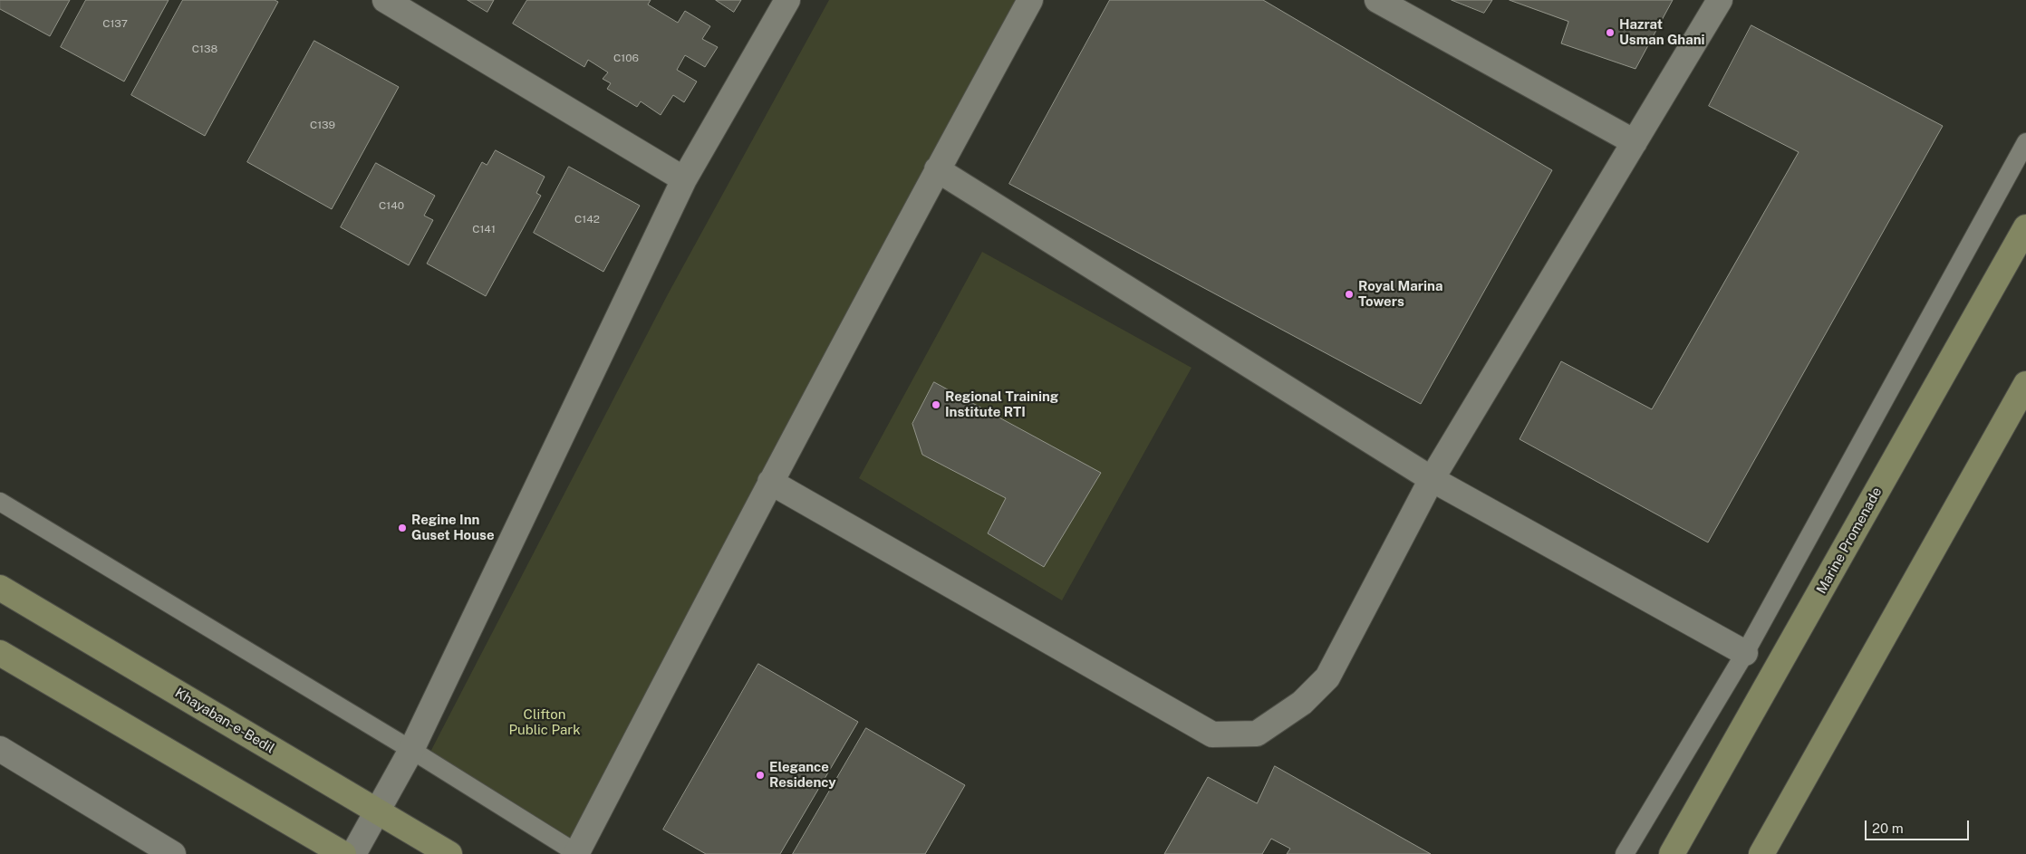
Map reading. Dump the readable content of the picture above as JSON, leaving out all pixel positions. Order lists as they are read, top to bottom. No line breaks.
{"streets":{"main road":["Marine Promenade","Khayaban-e-Bedil"]},"parks":["Clifton Public Park"],"places":["Hazrat Usman Ghani","Royal Marina Towers","Regional Training Institute RTI","Regine Inn Guset House","Elegance Residency"],"house_numbers":["C137","C138","C106","C139","C140","C142","C141"],"scale_bar":"20 m"}
